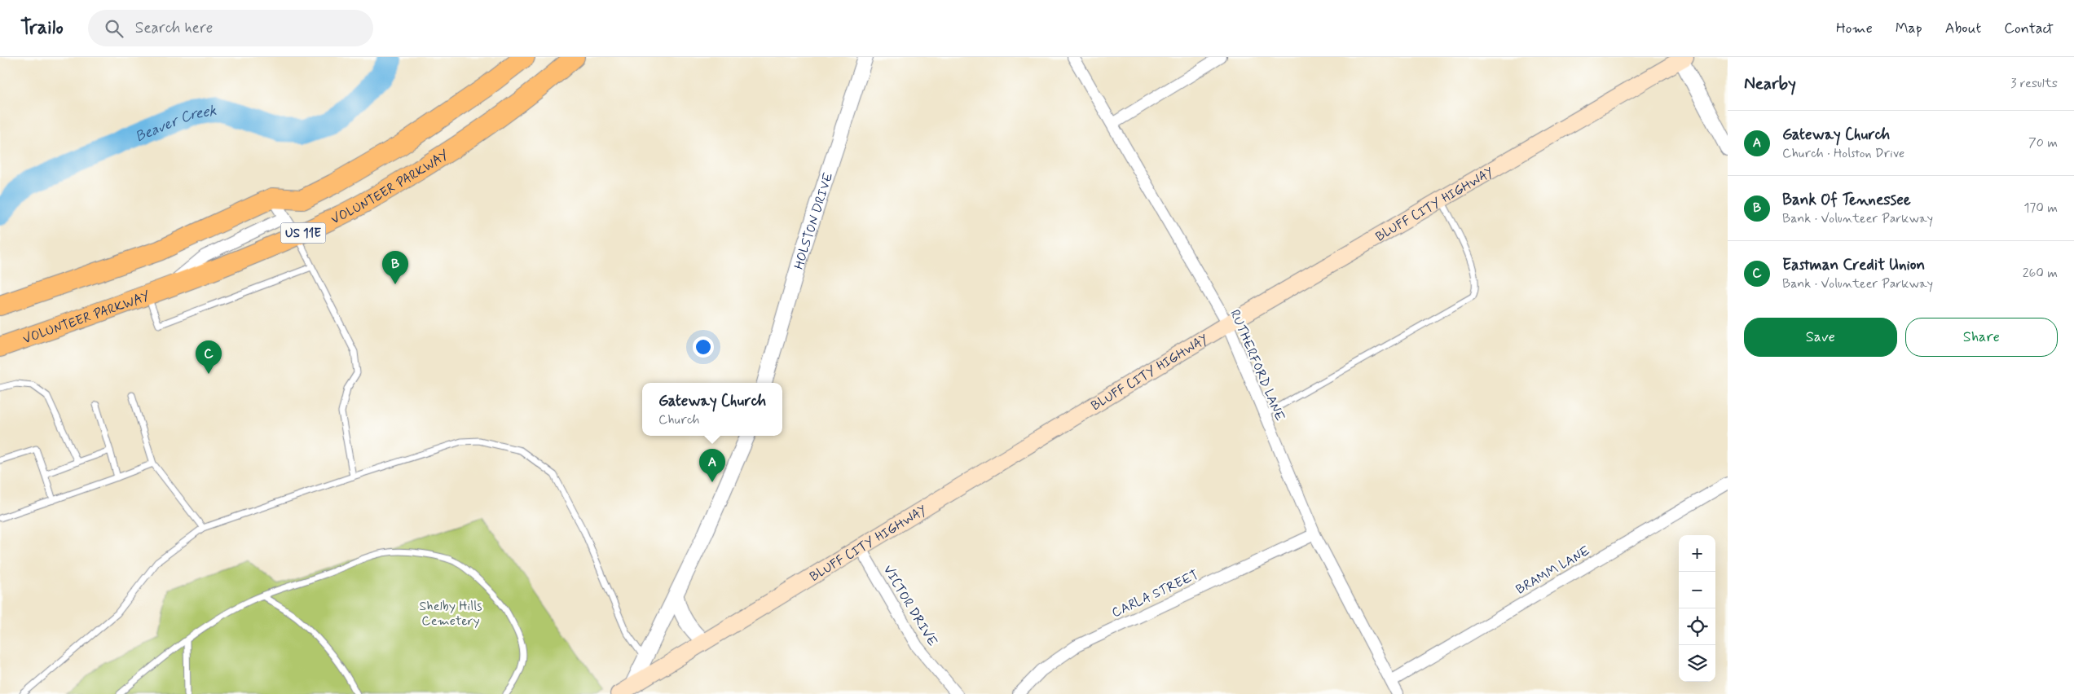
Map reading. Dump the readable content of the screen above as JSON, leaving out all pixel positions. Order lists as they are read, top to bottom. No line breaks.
{"streets":{"highway":["VOLUNTEER PARKWAY","US 11E"],"main road":["BLUFF CITY HIGHWAY"],"street":["HOLSTON DRIVE","RUTHERFORD LANE","BRAMM LANE","CARLA STREET","VICTOR DRIVE"]},"crossings":[["BLUFF CITY HIGHWAY","RUTHERFORD LANE"],["BLUFF CITY HIGHWAY","VICTOR DRIVE"],["RUTHERFORD LANE","BRAMM LANE"],["RUTHERFORD LANE","CARLA STREET"]],"water":["Beaver Creek"],"parks":["Shelby Hills Cemetery"],"page":{"header":"Trailo","search":"Search here","nav":["Home","Map","About","Contact"],"heading":["Nearby","3 results"],"list":[{"mark":"A","name":"Gateway Church","note":"Church · Holston Drive","value":"70 m"},{"mark":"B","name":"Bank Of Tennessee","note":"Bank · Volunteer Parkway","value":"170 m"},{"mark":"C","name":"Eastman Credit Union","note":"Bank · Volunteer Parkway","value":"260 m"}],"pins":["B","C","A"],"buttons":["Save","Share"],"popup":["Gateway Church","Church"],"map_buttons":["+","−"]}}
